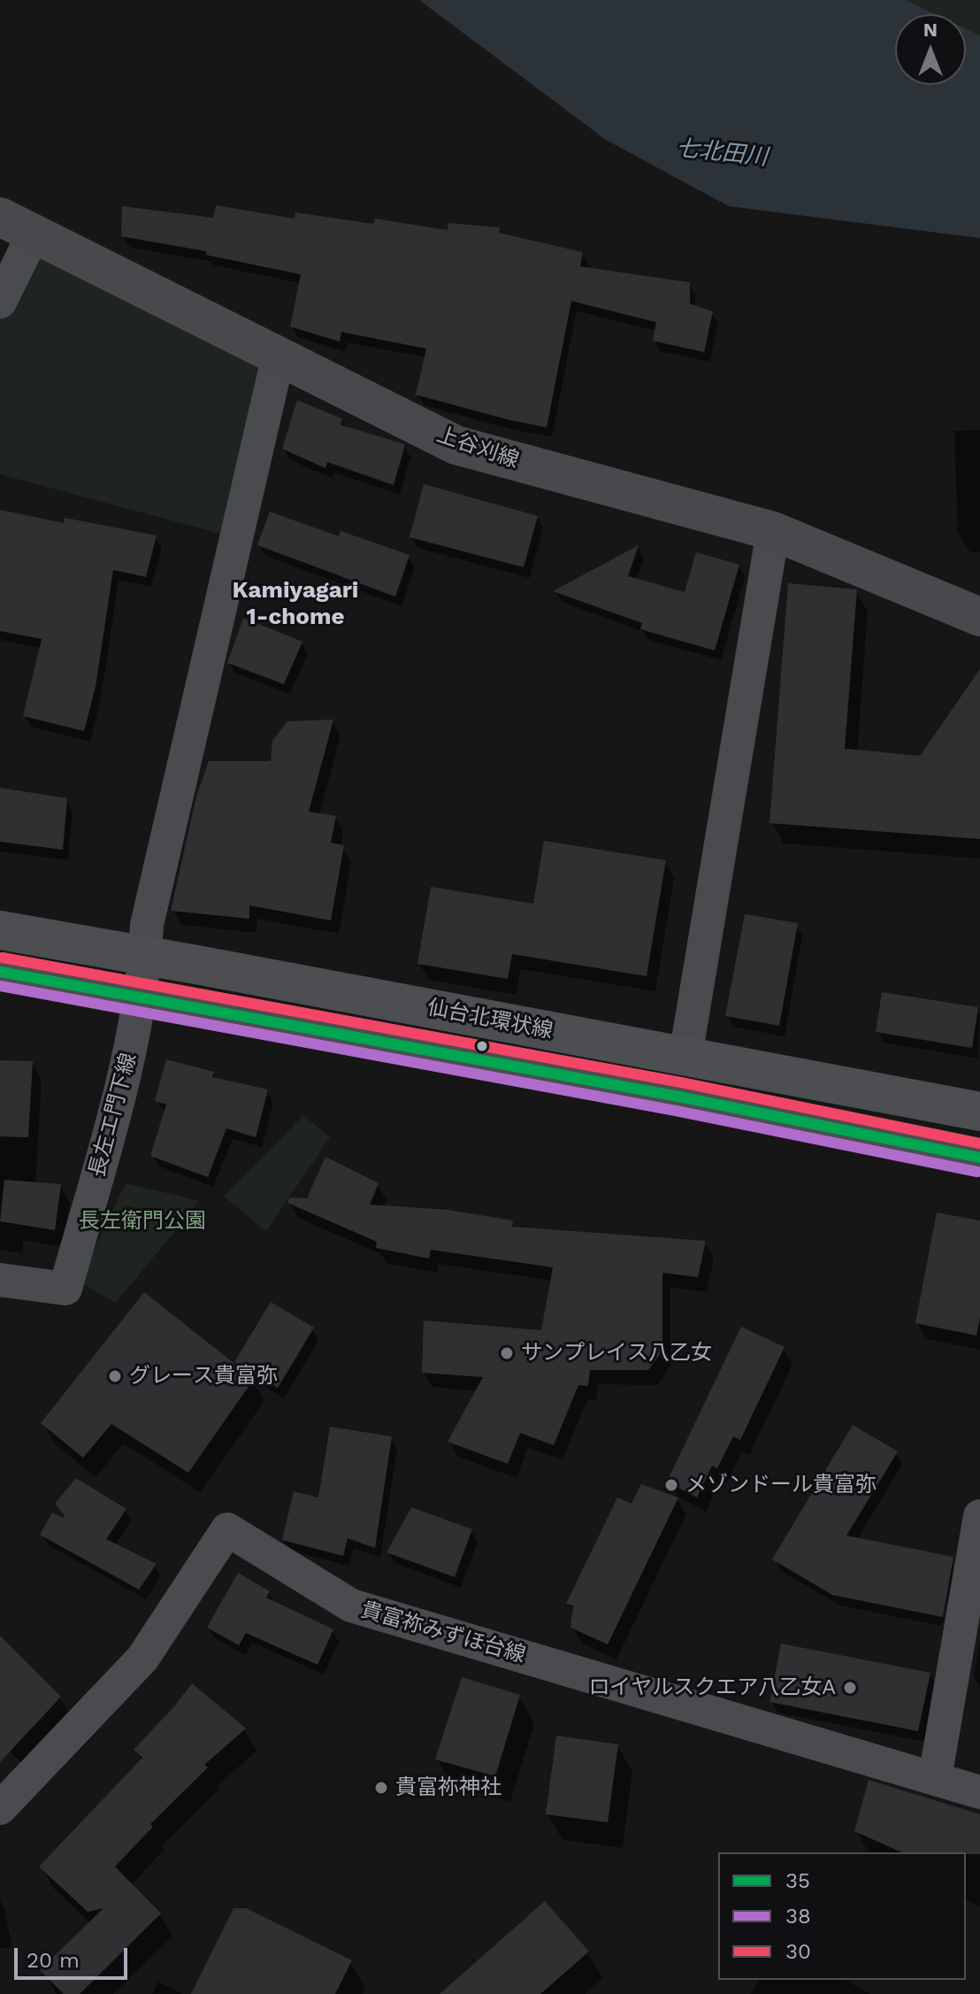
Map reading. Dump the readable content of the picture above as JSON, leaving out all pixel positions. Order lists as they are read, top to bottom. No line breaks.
{"streets":{"main road":["仙台北環状線"],"street":["上谷刈線","長左エ門下線","貴富祢みずほ台線"]},"crossings":[["上谷刈線","長左エ門下線"],["仙台北環状線","長左エ門下線"]],"districts":["Kamiyagari 1-chome"],"water":["七北田川"],"parks":["長左衛門公園"],"places":["サンプレイス八乙女","グレース貴富弥","メゾンドール貴富弥","ロイヤルスクエア八乙女A","貴富祢神社"],"lines":["transit line 30","transit line 35","transit line 38"],"legend":["35","38","30"],"scale_bar":"20 m","north":"top"}
